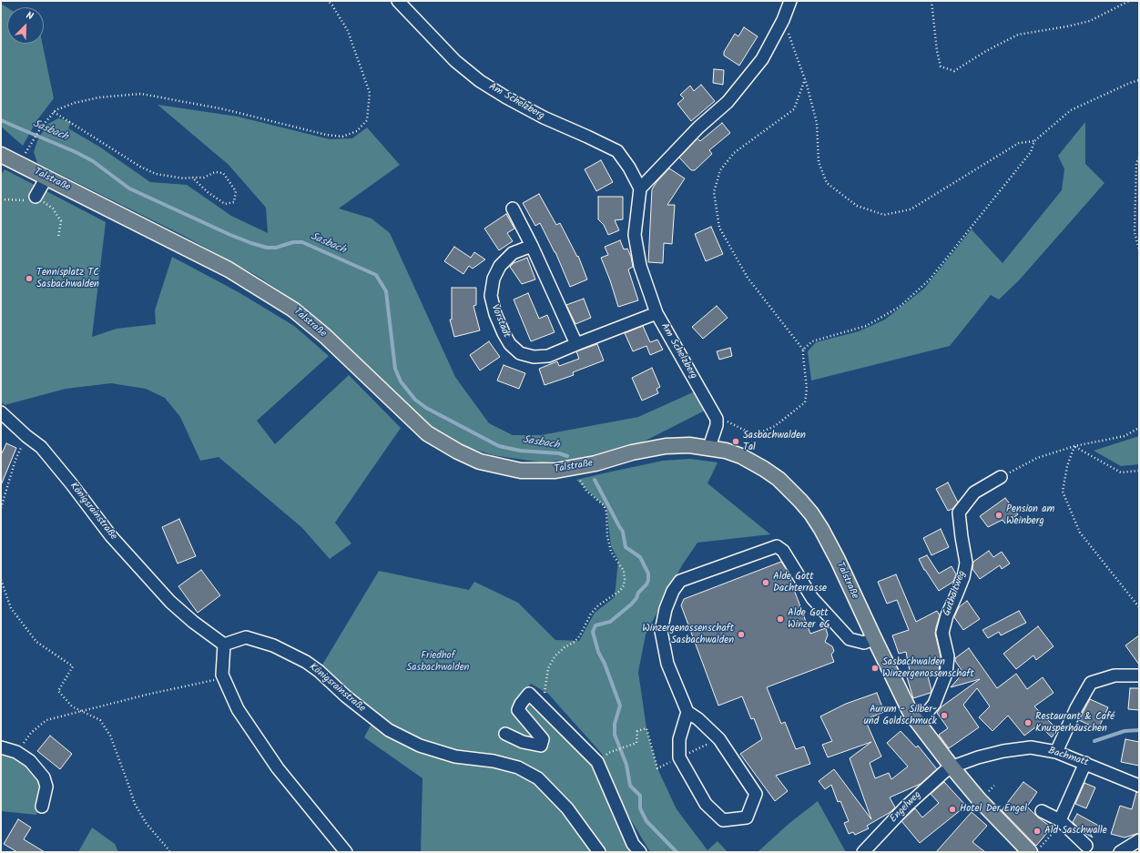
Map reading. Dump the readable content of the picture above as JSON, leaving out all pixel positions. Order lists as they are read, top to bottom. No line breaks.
{"streets":{"main road":["Talstraße"],"street":["Am Schelzberg","Vorstadt","Königsrainstraße","Guthaltweg","Bachmatt","Engelweg"]},"crossings":[["Am Schelzberg","Vorstadt"],["Talstraße","Guthaltweg"],["Talstraße","Bachmatt"],["Talstraße","Engelweg"],["Bachmatt","Engelweg"]],"water":["Sasbach"],"parks":["Friedhof Sasbachwalden"],"places":["Tennisplatz TC Sasbachwalden","Sasbachwalden Tal","Pension am Weinberg","Alde Gott Dachterrasse","Alde Gott Winzer eG","Winzergenossenschaft Sasbachwalden","Sasbachwalden Winzergenossenschaft","Aurum - Silber- und Goldschmuck","Restaurant & Café Knusperhäuschen","Hotel Der Engel","Ald Saschwalle"],"north":"top right"}
